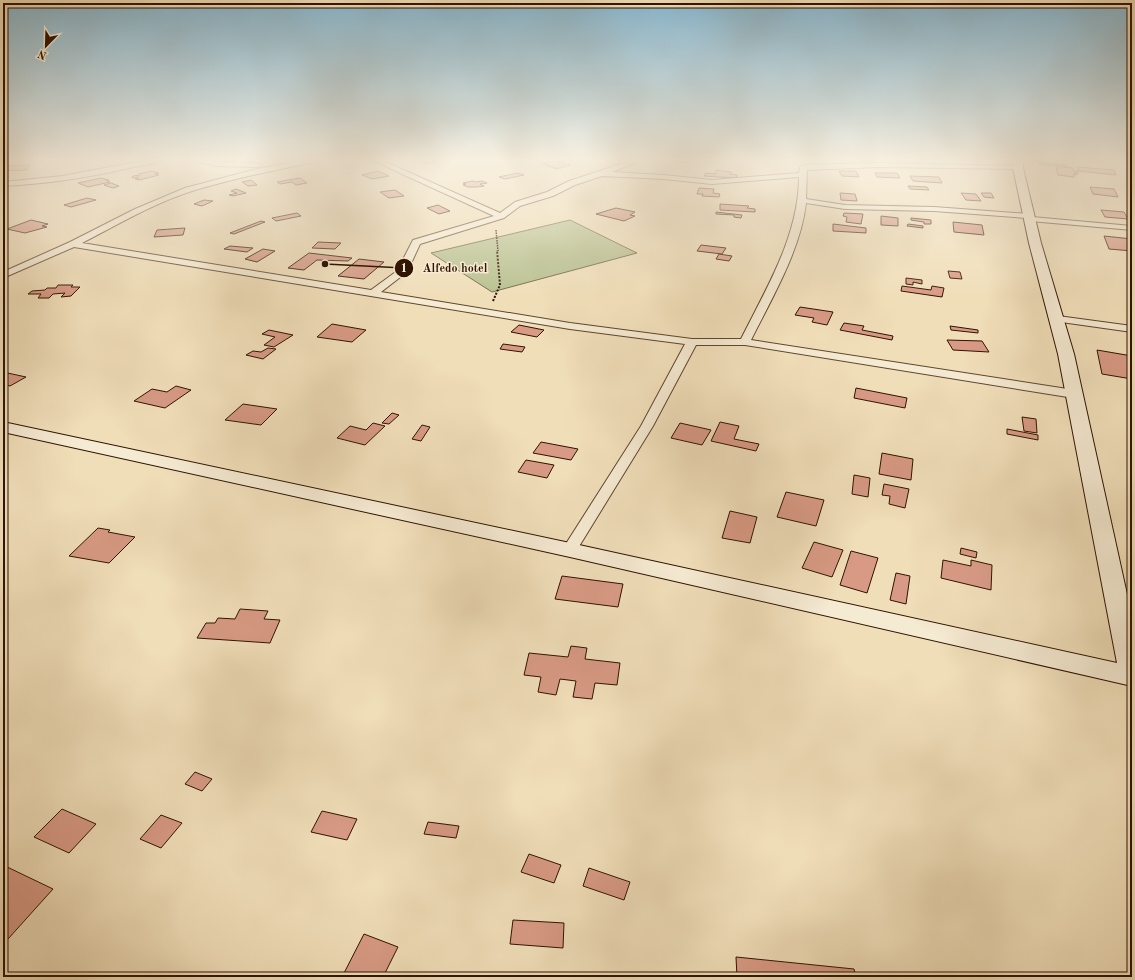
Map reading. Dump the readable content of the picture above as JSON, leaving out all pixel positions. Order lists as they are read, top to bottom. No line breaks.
{"places":["Alfedo hotel"],"north":"bottom left"}
